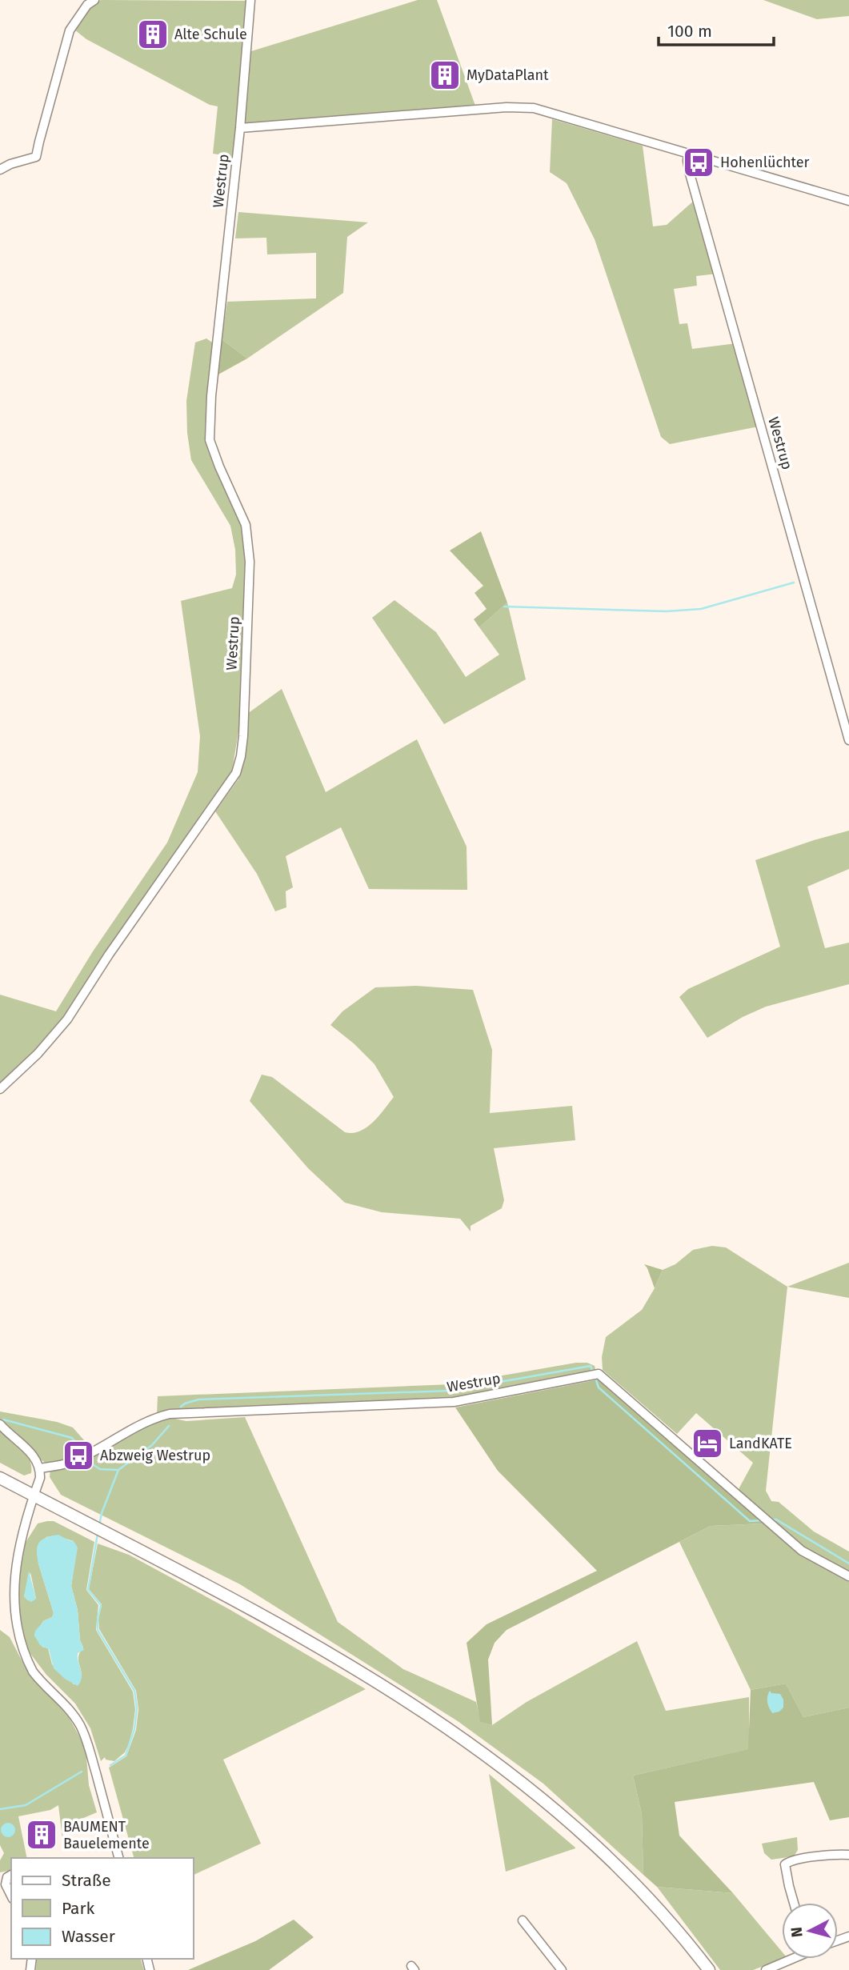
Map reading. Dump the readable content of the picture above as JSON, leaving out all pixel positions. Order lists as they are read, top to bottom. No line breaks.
{"streets":{"street":["Westrup"]},"places":{"building":["Alte Schule","MyDataPlant","BAUMENT Bauelemente"],"bus stop":["Hohenlüchter","Abzweig Westrup"],"hotel":["LandKATE"]},"legend":["Straße","Park","Wasser"],"scale_bar":"100 m","north":"left"}
